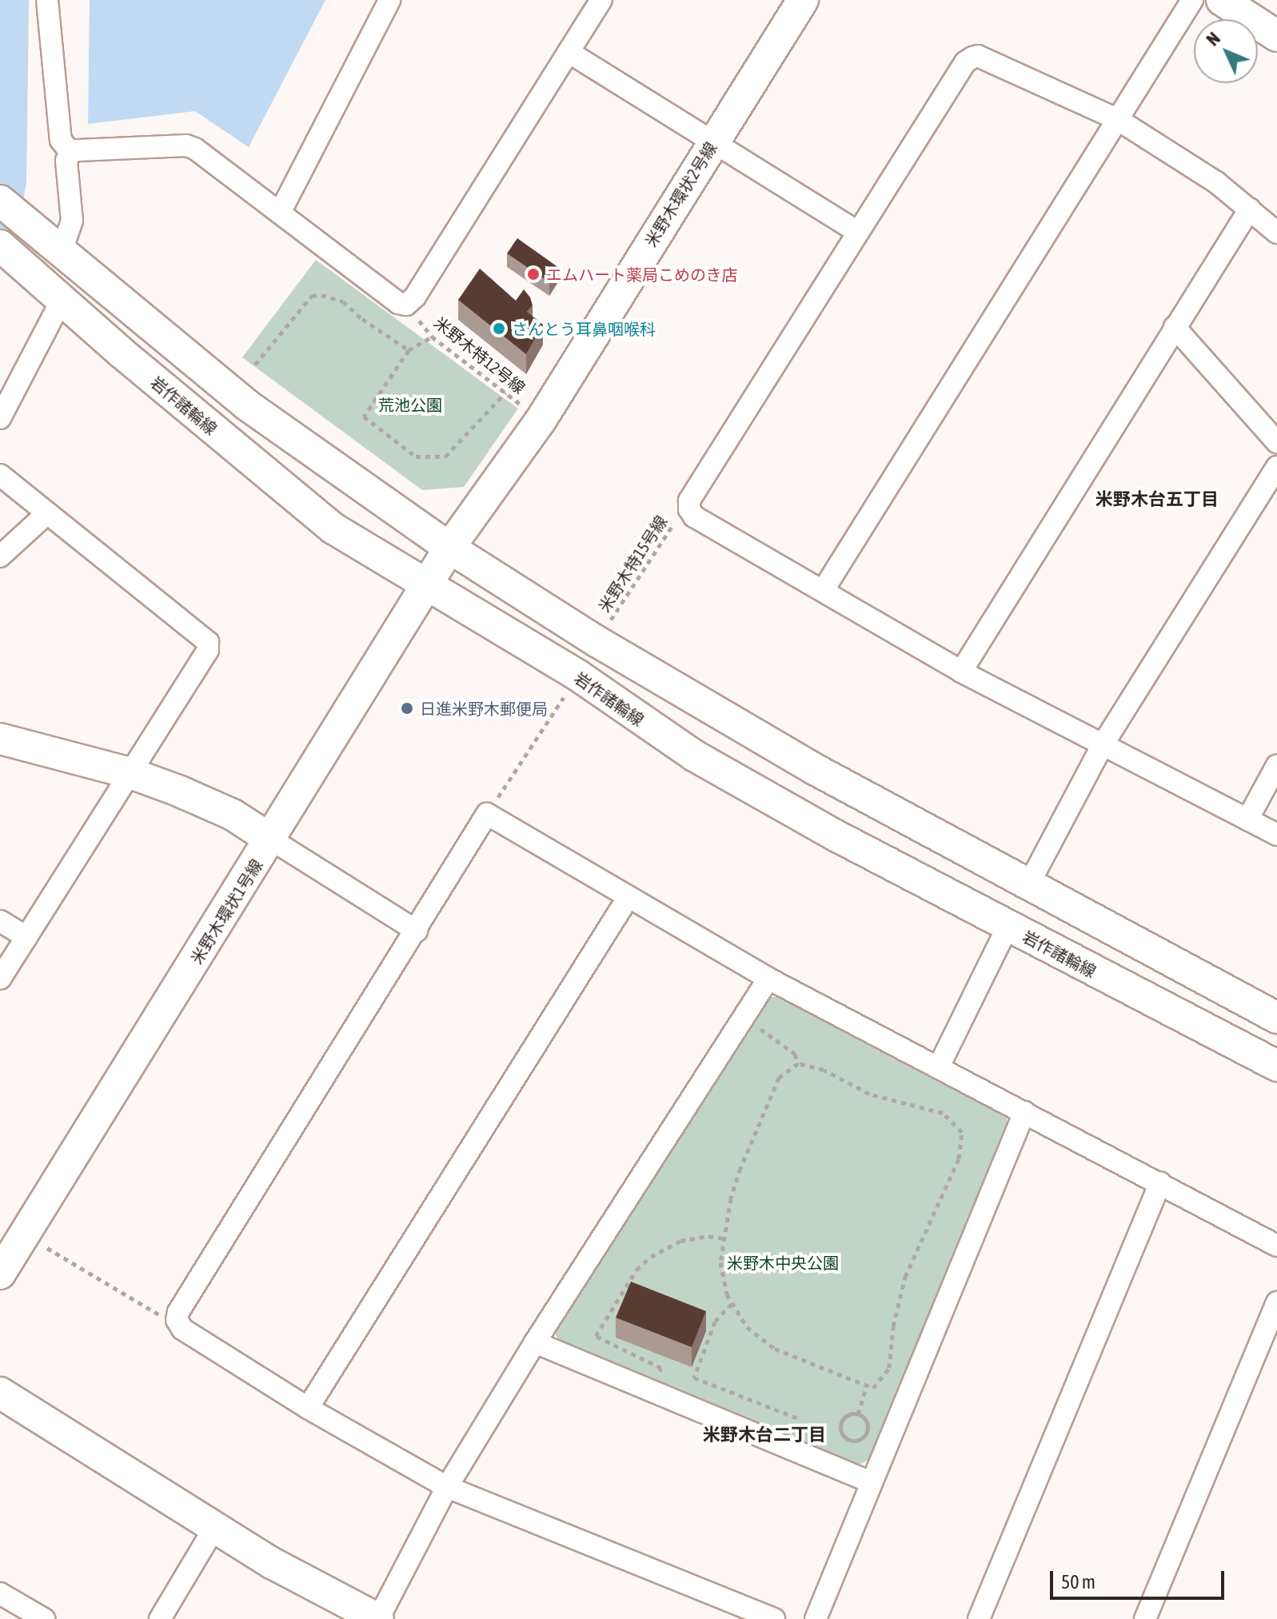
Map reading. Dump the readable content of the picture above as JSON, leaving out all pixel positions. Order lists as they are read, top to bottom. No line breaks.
{"streets":{"main road":["米野木環状2号線","岩作諸輪線","米野木環状1号線"],"path":["米野木特12号線","米野木特15号線"]},"crossings":[["米野木環状2号線","米野木特12号線"],["米野木環状2号線","米野木環状1号線"],["岩作諸輪線","米野木環状1号線"]],"districts":["米野木台五丁目","米野木台二丁目"],"parks":["荒池公園","米野木中央公園"],"places":["エムハート薬局こめのき店","さんとう耳鼻咽喉科","日進米野木郵便局"],"scale_bar":"50 m","north":"top left"}
